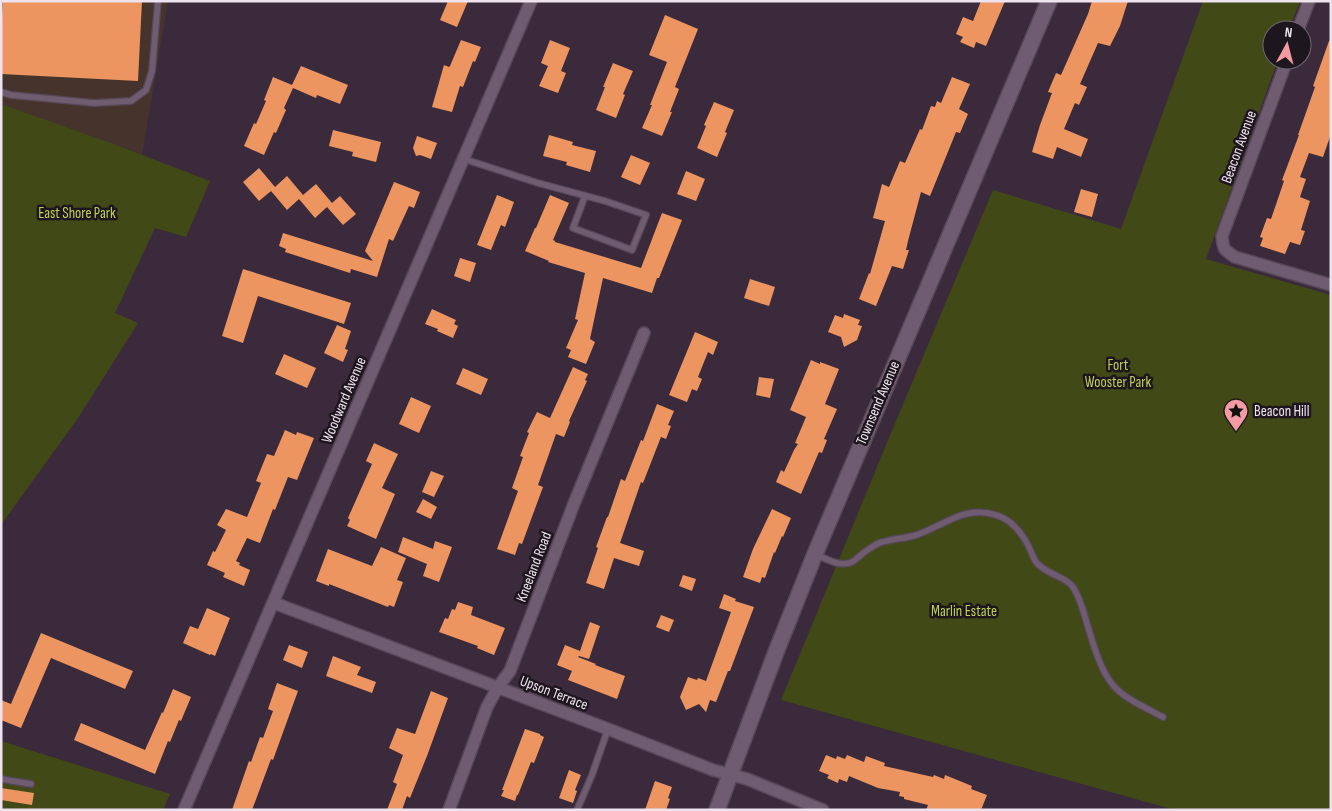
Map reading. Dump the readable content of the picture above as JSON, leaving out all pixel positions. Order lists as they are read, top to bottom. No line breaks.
{"streets":{"main road":["Townsend Avenue"],"street":["Beacon Avenue","Woodward Avenue","Kneeland Road","Upson Terrace"]},"crossings":[["Woodward Avenue","Upson Terrace"],["Townsend Avenue","Upson Terrace"],["Kneeland Road","Upson Terrace"]],"parks":["East Shore Park","Fort Wooster Park","Marlin Estate"],"places":{"place":["Beacon Hill"]},"north":"top"}
